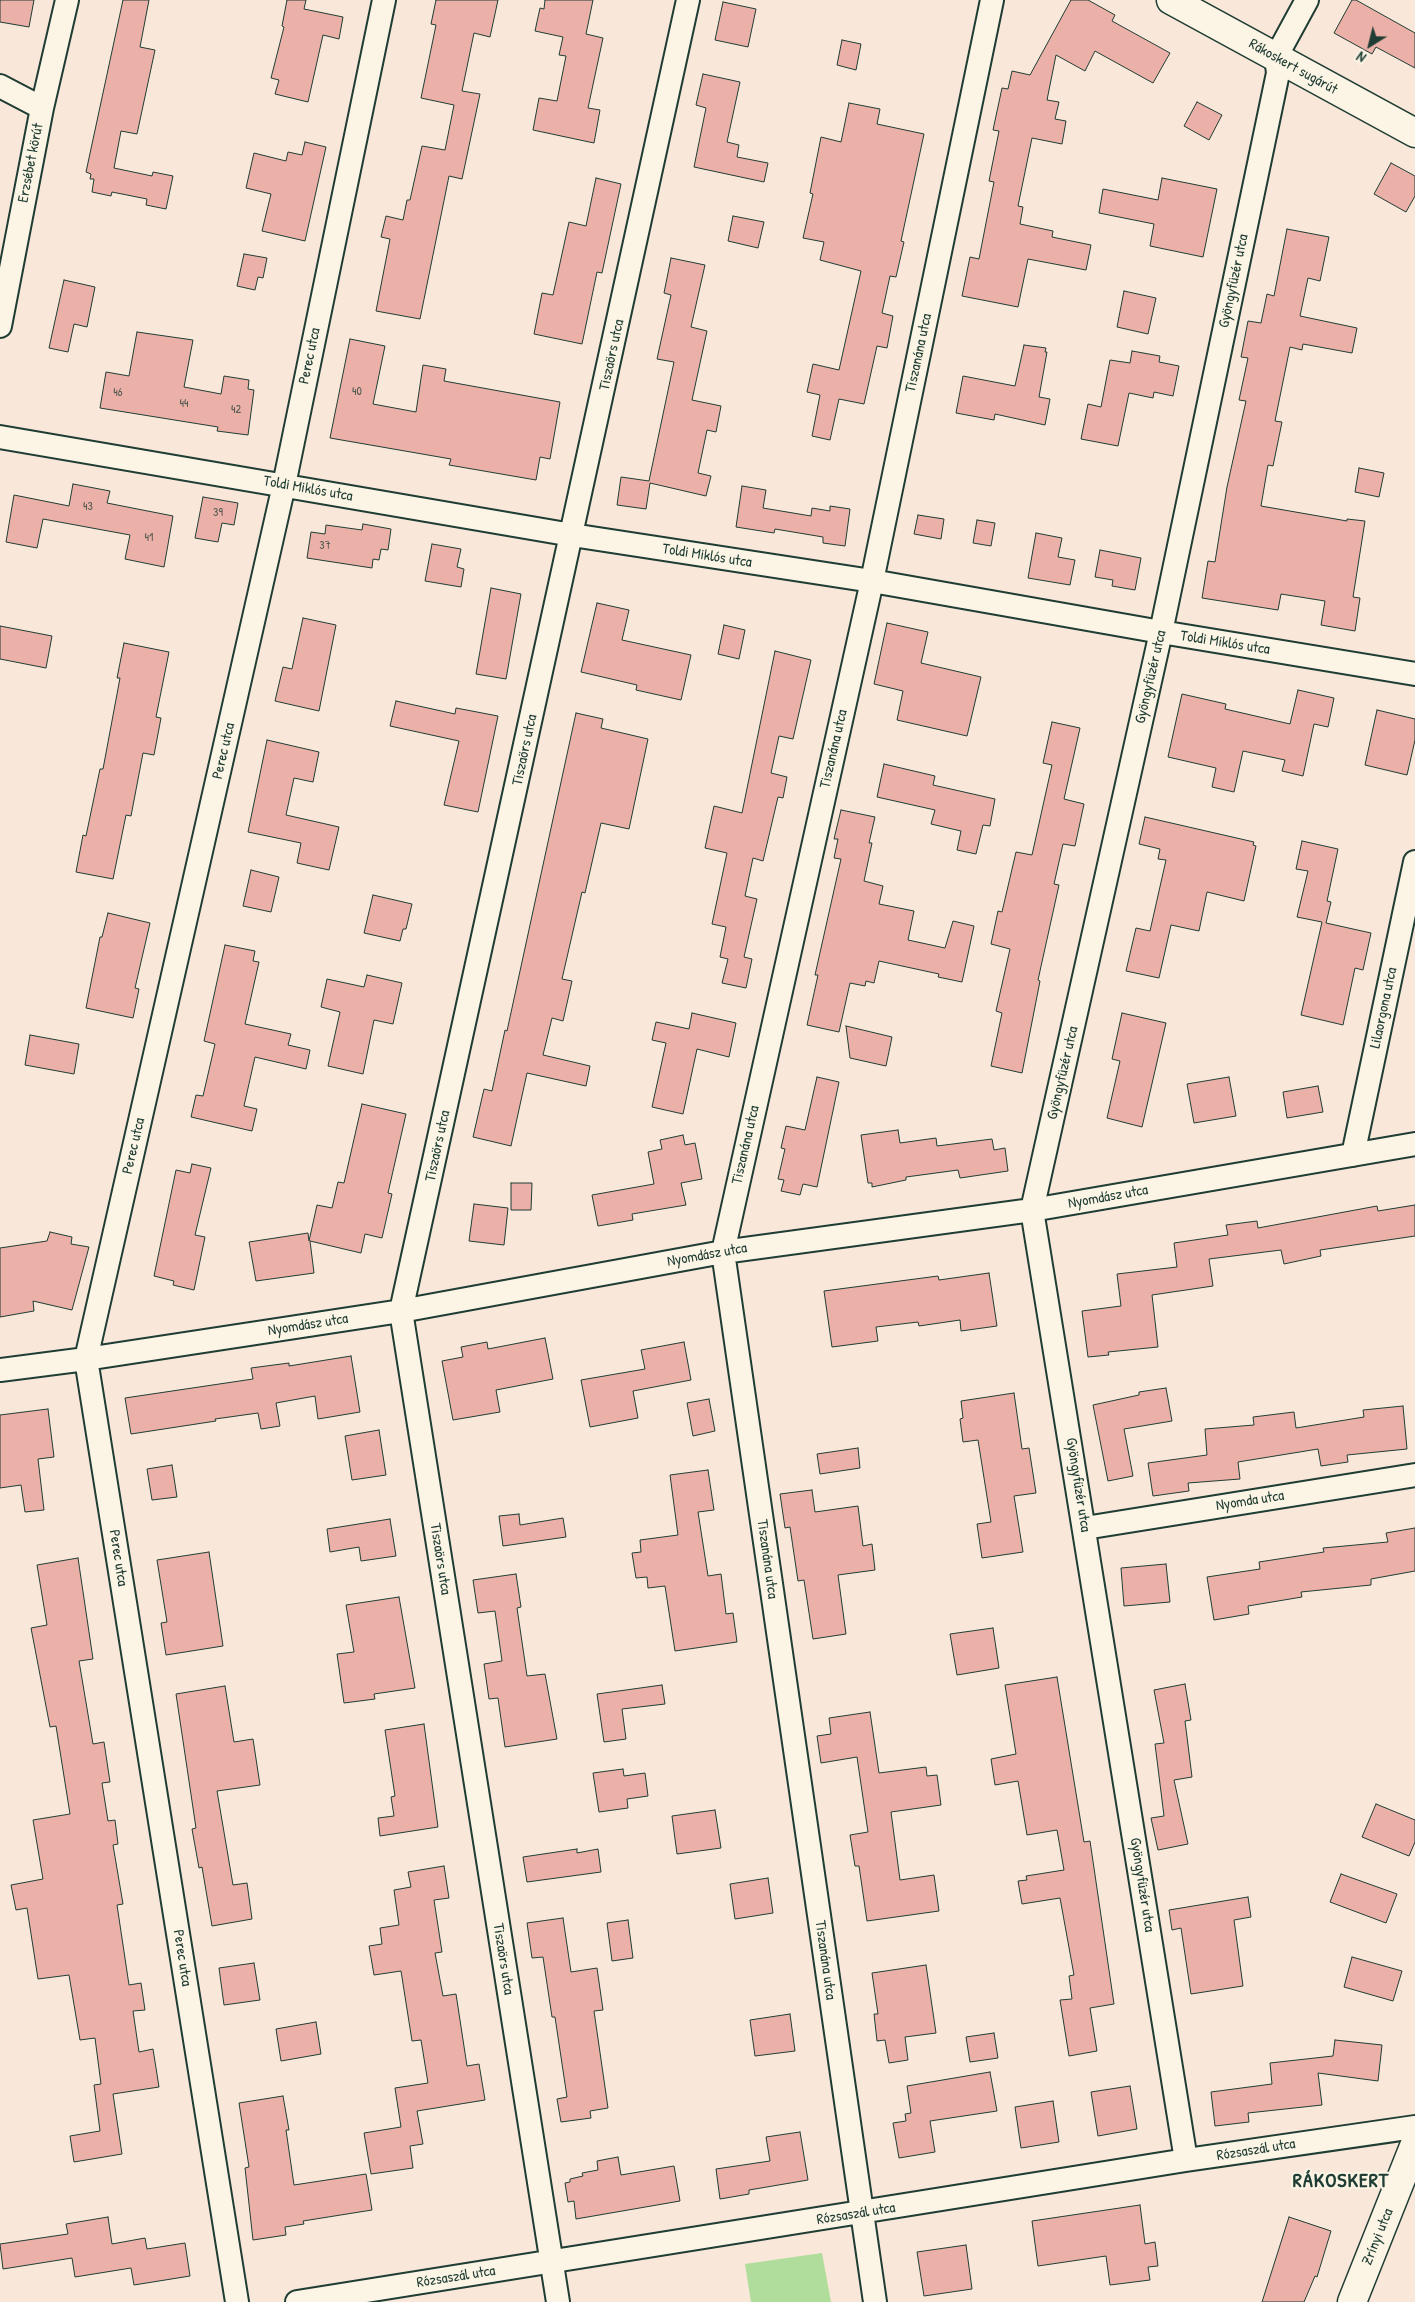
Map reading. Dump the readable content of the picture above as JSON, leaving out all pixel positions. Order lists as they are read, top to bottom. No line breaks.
{"streets":{"street":["Rákoskert sugárút","Erzsébet körút","Gyöngyfüzér utca","Tiszanána utca","Tiszaörs utca","Perec utca","Toldi Miklós utca","Lilaorgona utca","Nyomdász utca","Nyomda utca","Rózsaszál utca","Zrínyi utca"]},"crossings":[["Rákoskert sugárút","Gyöngyfüzér utca"],["Gyöngyfüzér utca","Toldi Miklós utca"],["Gyöngyfüzér utca","Nyomdász utca"],["Gyöngyfüzér utca","Nyomda utca"],["Gyöngyfüzér utca","Rózsaszál utca"],["Tiszanána utca","Toldi Miklós utca"],["Tiszanána utca","Nyomdász utca"],["Tiszanána utca","Rózsaszál utca"],["Tiszaörs utca","Toldi Miklós utca"],["Tiszaörs utca","Nyomdász utca"],["Tiszaörs utca","Rózsaszál utca"],["Perec utca","Toldi Miklós utca"],["Perec utca","Nyomdász utca"],["Lilaorgona utca","Nyomdász utca"]],"districts":["RÁKOSKERT"],"house_numbers":["40","46","44","42","43","39","41","37"],"north":"bottom left"}
